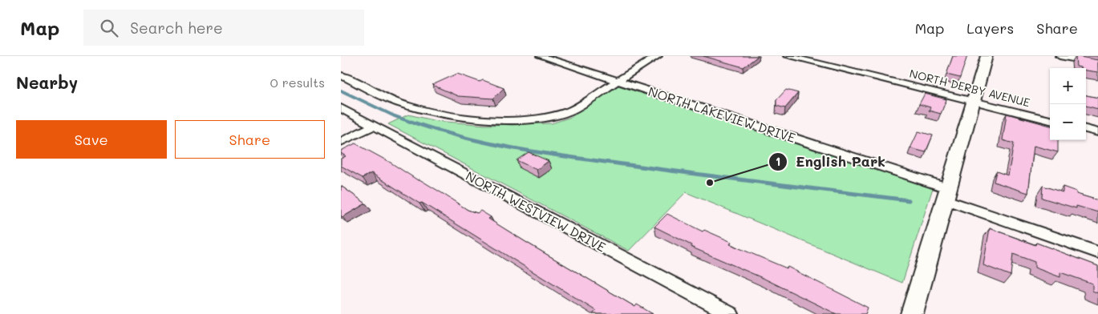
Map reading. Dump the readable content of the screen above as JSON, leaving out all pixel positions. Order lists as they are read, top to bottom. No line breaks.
{"streets":{"street":["NORTH DERBY AVENUE","NORTH LAKEVIEW DRIVE","NORTH WESTVIEW DRIVE"]},"places":["English Park"],"page":{"header":"Map","search":"Search here","nav":["Map","Layers","Share"],"heading":["Nearby","0 results"],"map_buttons":["+","−"],"buttons":["Save","Share"]}}
